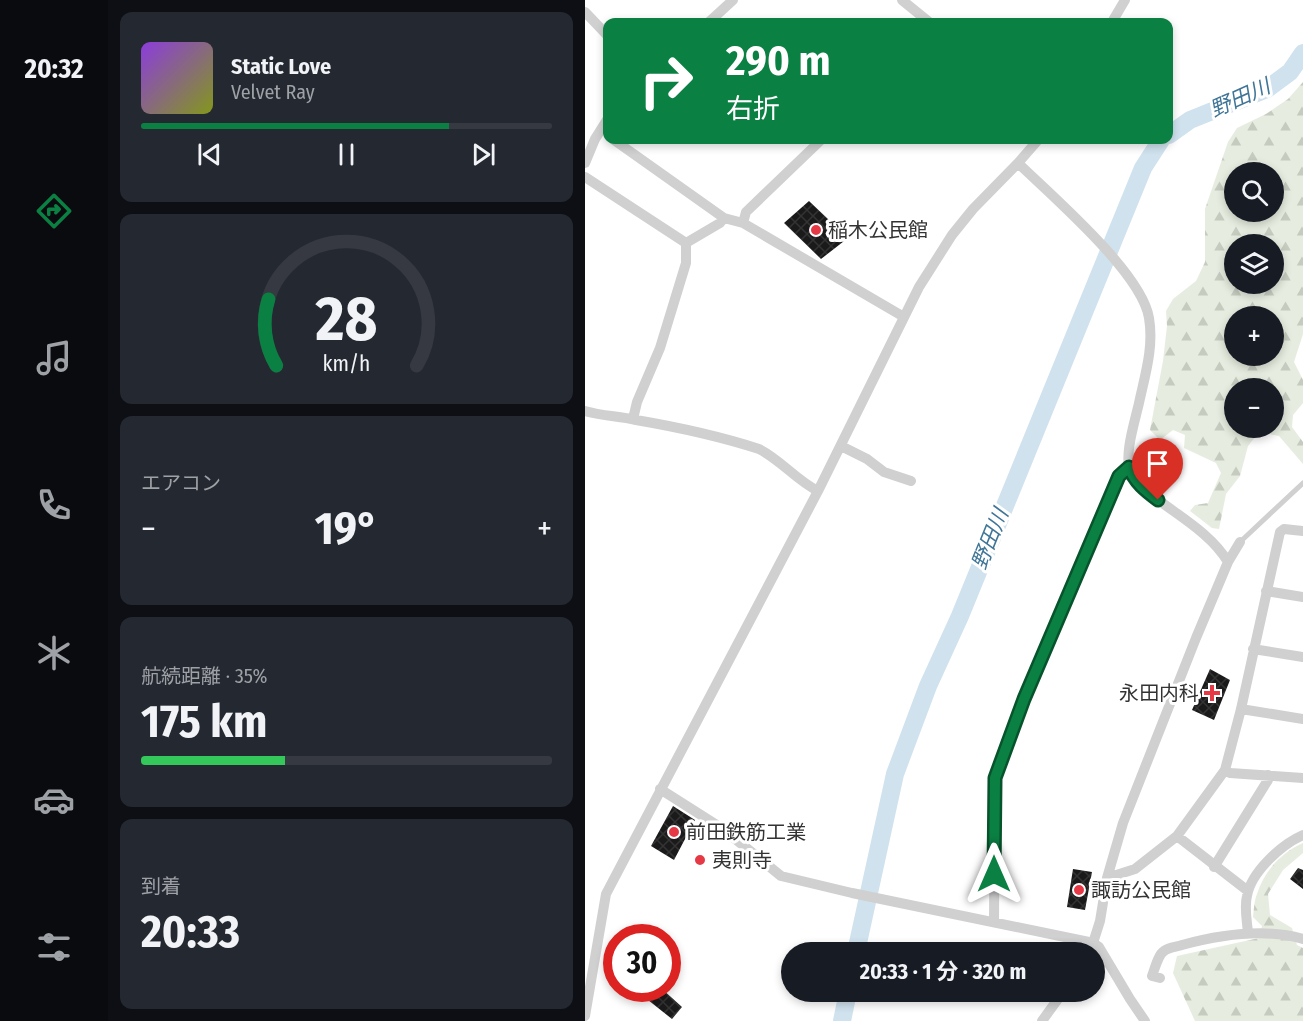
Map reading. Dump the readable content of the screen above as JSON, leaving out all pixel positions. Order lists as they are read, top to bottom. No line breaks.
{"water":["野田川"],"places":{"other":["稲木公民館","前田鉄筋工業","夷則寺","諏訪公民館"],"health":["永田内科"]},"page":{"tabs":"20:32","turn":["290 m","右折"],"song":["Static Love","Velvet Ray"],"map_buttons":["+","−"],"tile":["エアコン",["航続距離 · 35%","175 km"],["到着","20:33"]],"heat":["−","19°","+"],"limit":"30","trip":"20:33 · 1 分 · 320 m","gauge":["28","km/h"]}}
